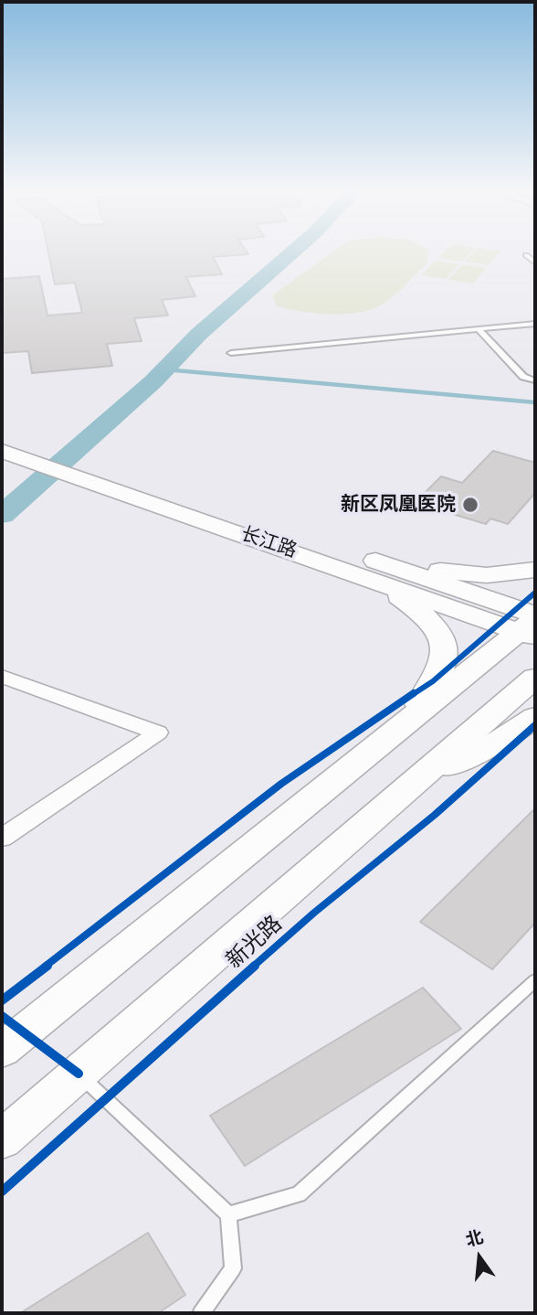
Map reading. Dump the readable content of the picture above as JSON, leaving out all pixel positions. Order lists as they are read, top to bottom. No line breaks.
{"streets":{"main road":["长江路","新光路"]},"places":["新区凤凰医院"],"north":"top"}
